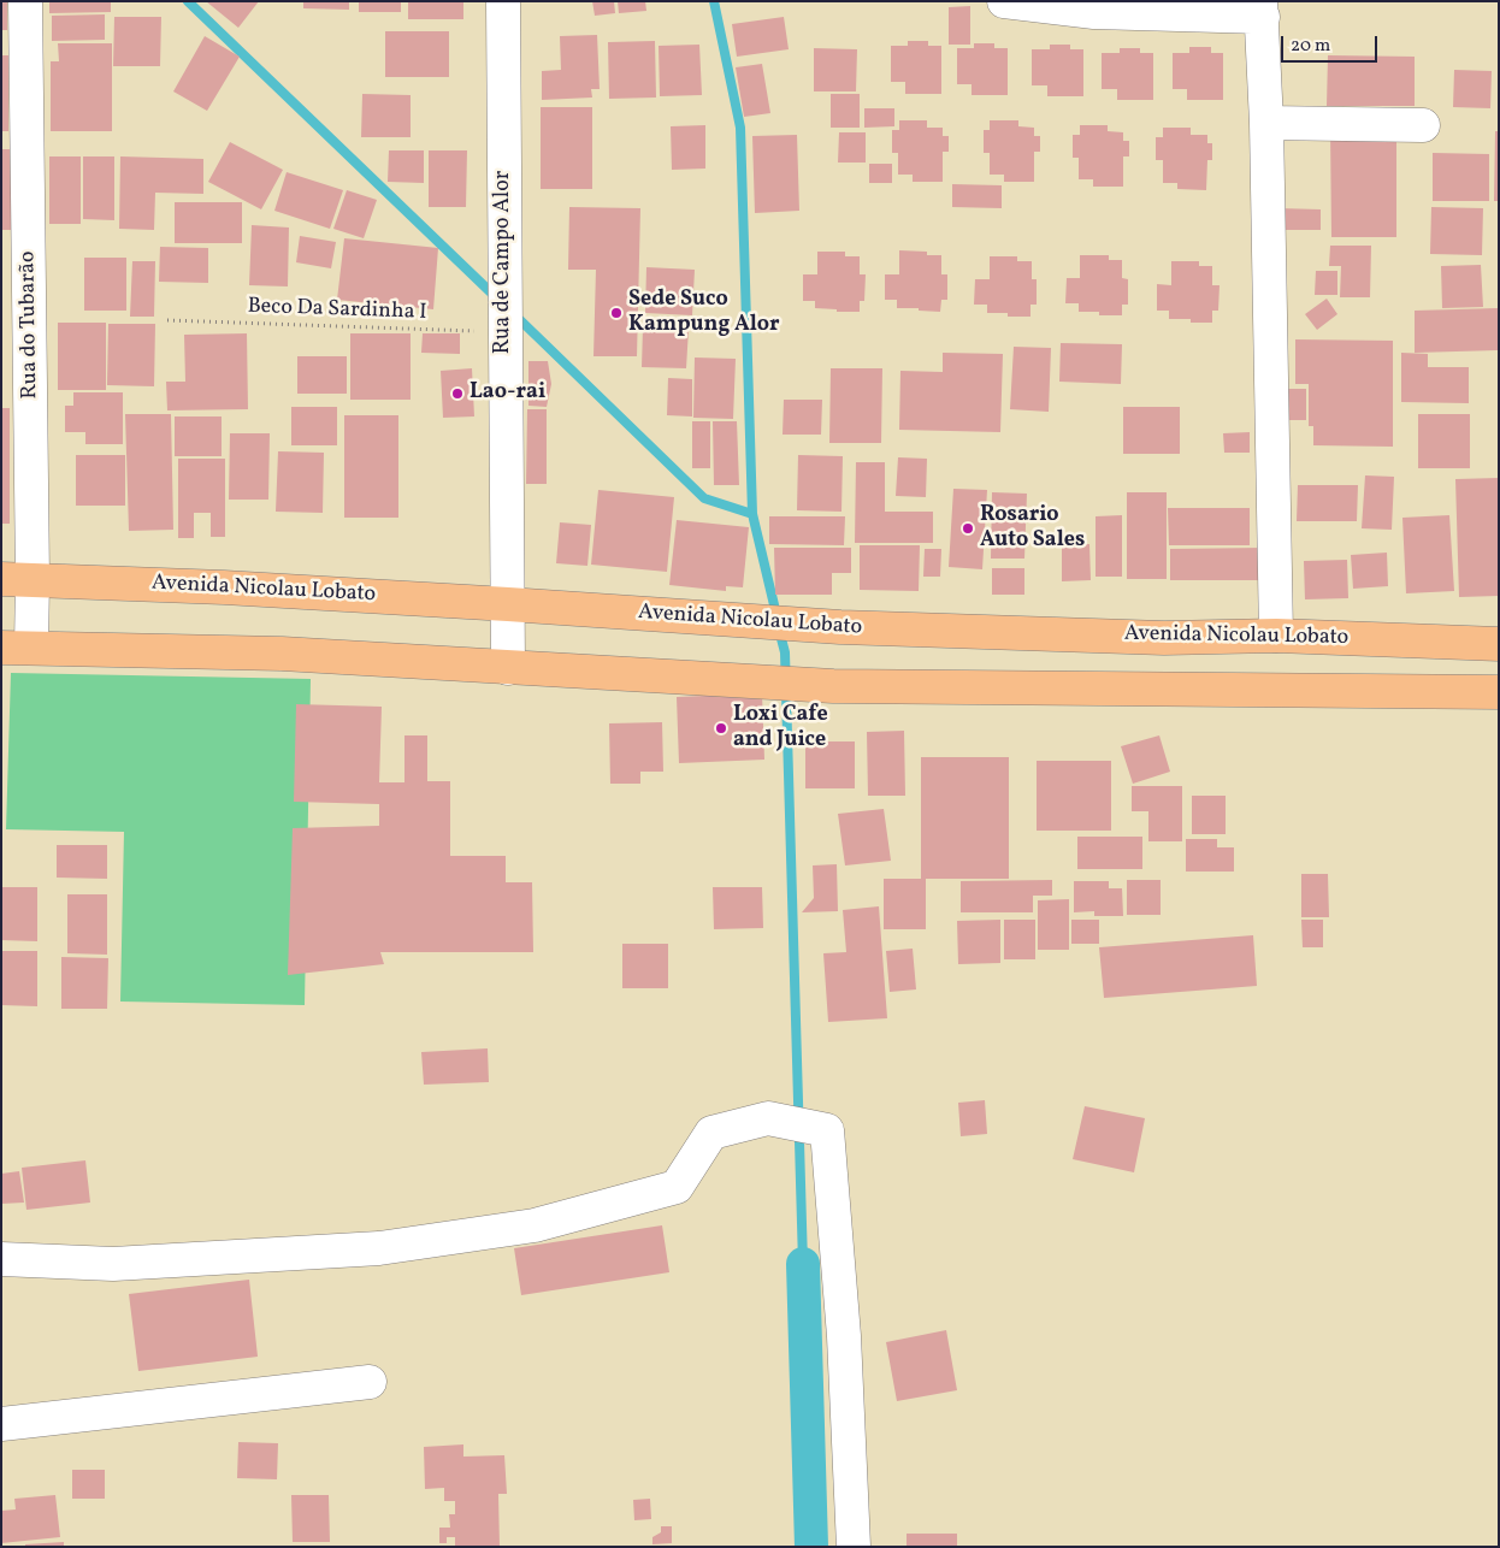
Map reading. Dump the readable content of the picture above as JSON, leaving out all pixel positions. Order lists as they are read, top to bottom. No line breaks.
{"streets":{"main road":["Avenida Nicolau Lobato"],"street":["Rua de Campo Alor","Rua do Tubarão"],"path":["Beco Da Sardinha I"]},"crossings":[["Rua de Campo Alor","Beco Da Sardinha I"],["Rua de Campo Alor","Avenida Nicolau Lobato"],["Rua do Tubarão","Avenida Nicolau Lobato"]],"places":["Sede Suco Kampung Alor","Lao-rai","Rosario Auto Sales","Loxi Cafe and Juice"],"scale_bar":"20 m"}
